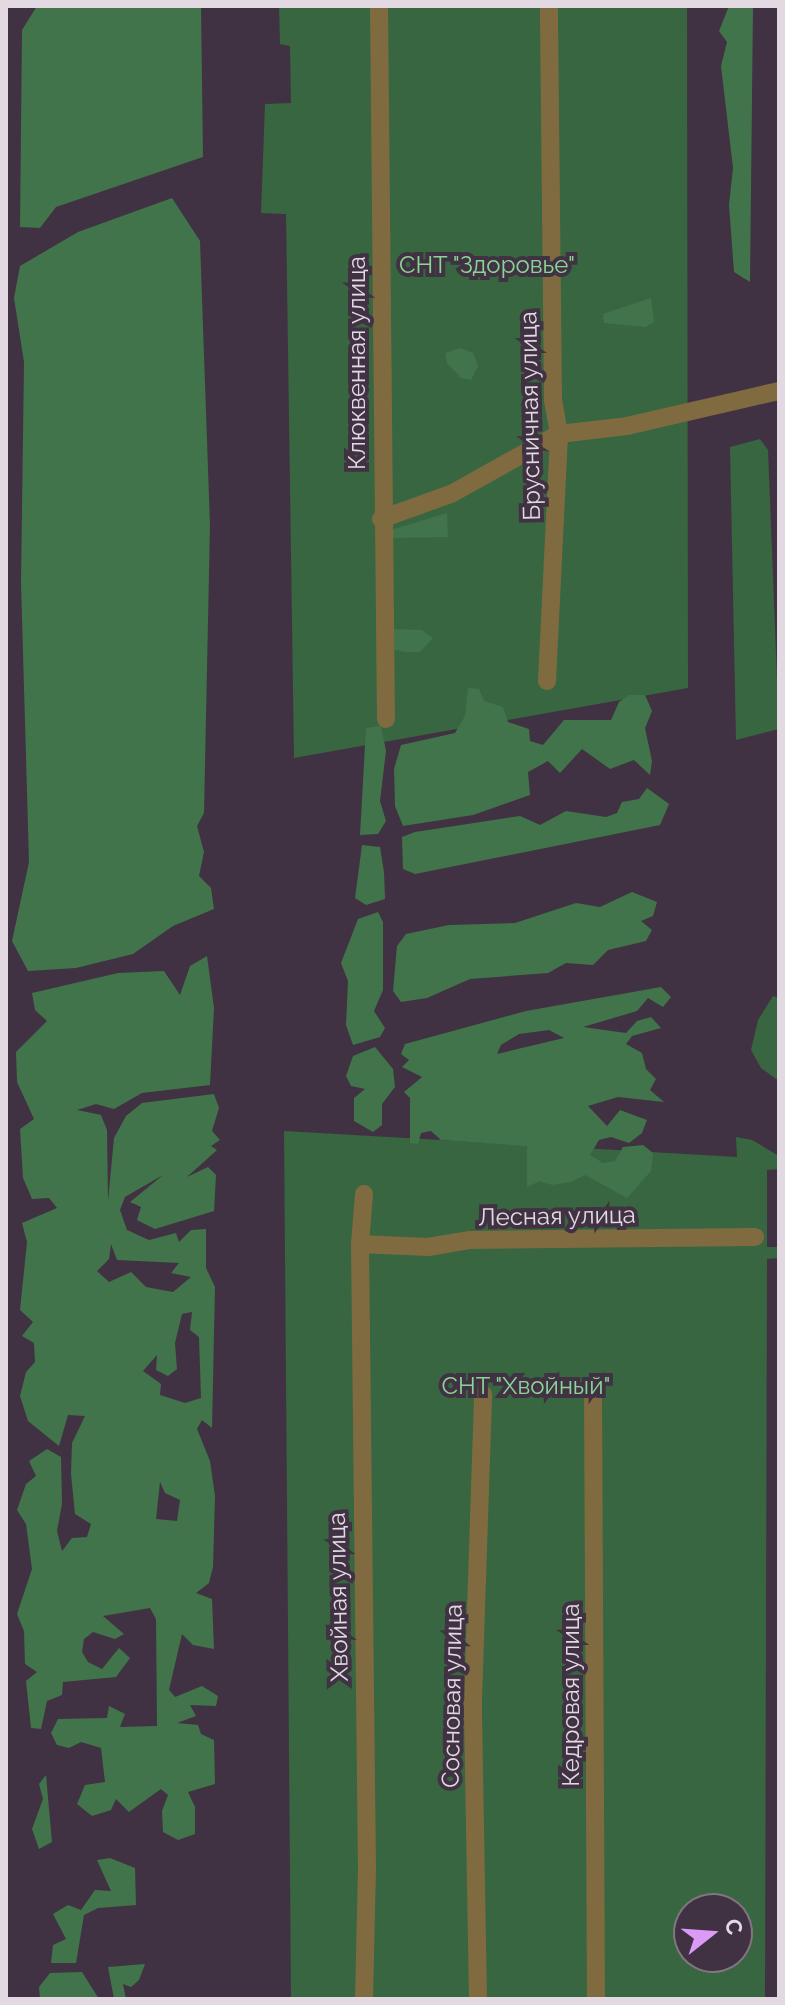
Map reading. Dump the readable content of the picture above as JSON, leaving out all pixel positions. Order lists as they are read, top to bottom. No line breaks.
{"streets":{"street":["Клюквенная улица","Брусничная улица","Лесная улица","Хвойная улица","Кедровая улица","Сосновая улица"]},"crossings":[["Лесная улица","Хвойная улица"]],"parks":["СНТ \"Здоровье\"","СНТ \"Хвойный\""],"north":"right"}
